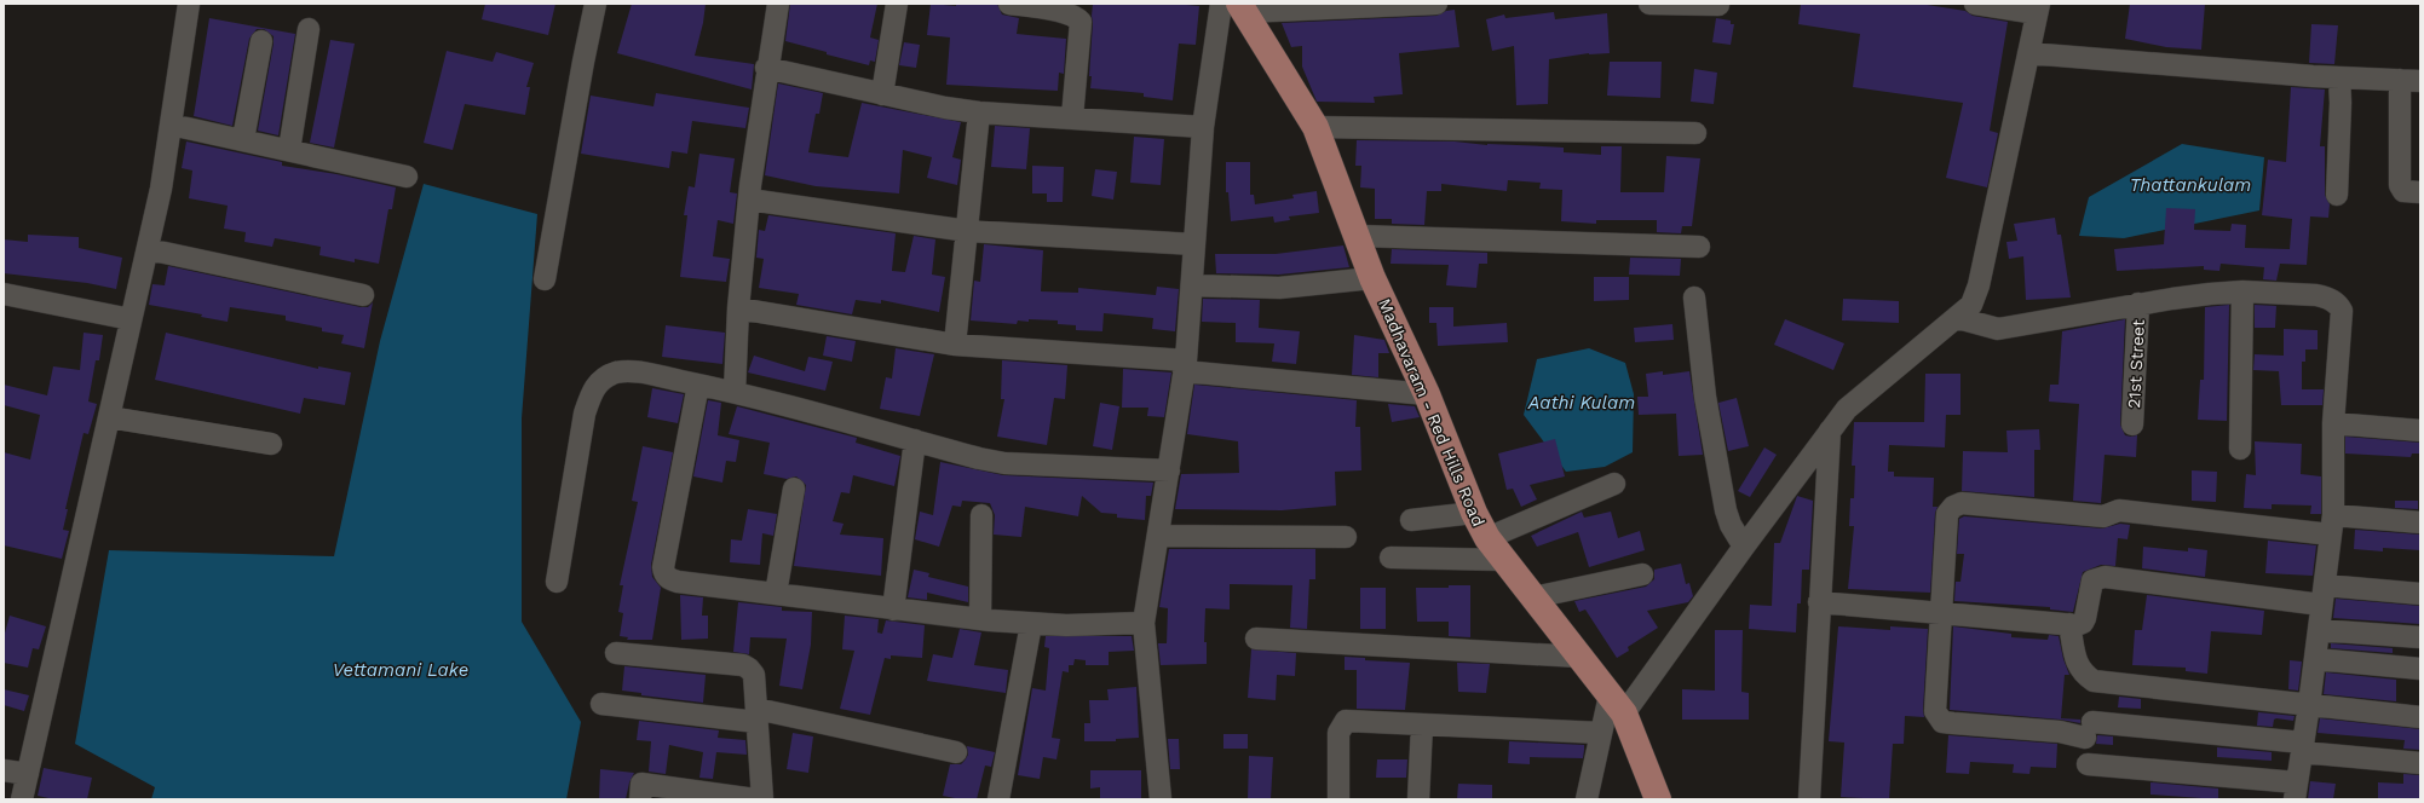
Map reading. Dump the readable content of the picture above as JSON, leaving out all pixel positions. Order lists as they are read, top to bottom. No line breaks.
{"streets":{"main road":["Madhavaram - Red Hills Road"],"street":["21st Street"]},"water":["Thattankulam","Aathi Kulam","Vettamani Lake"]}
